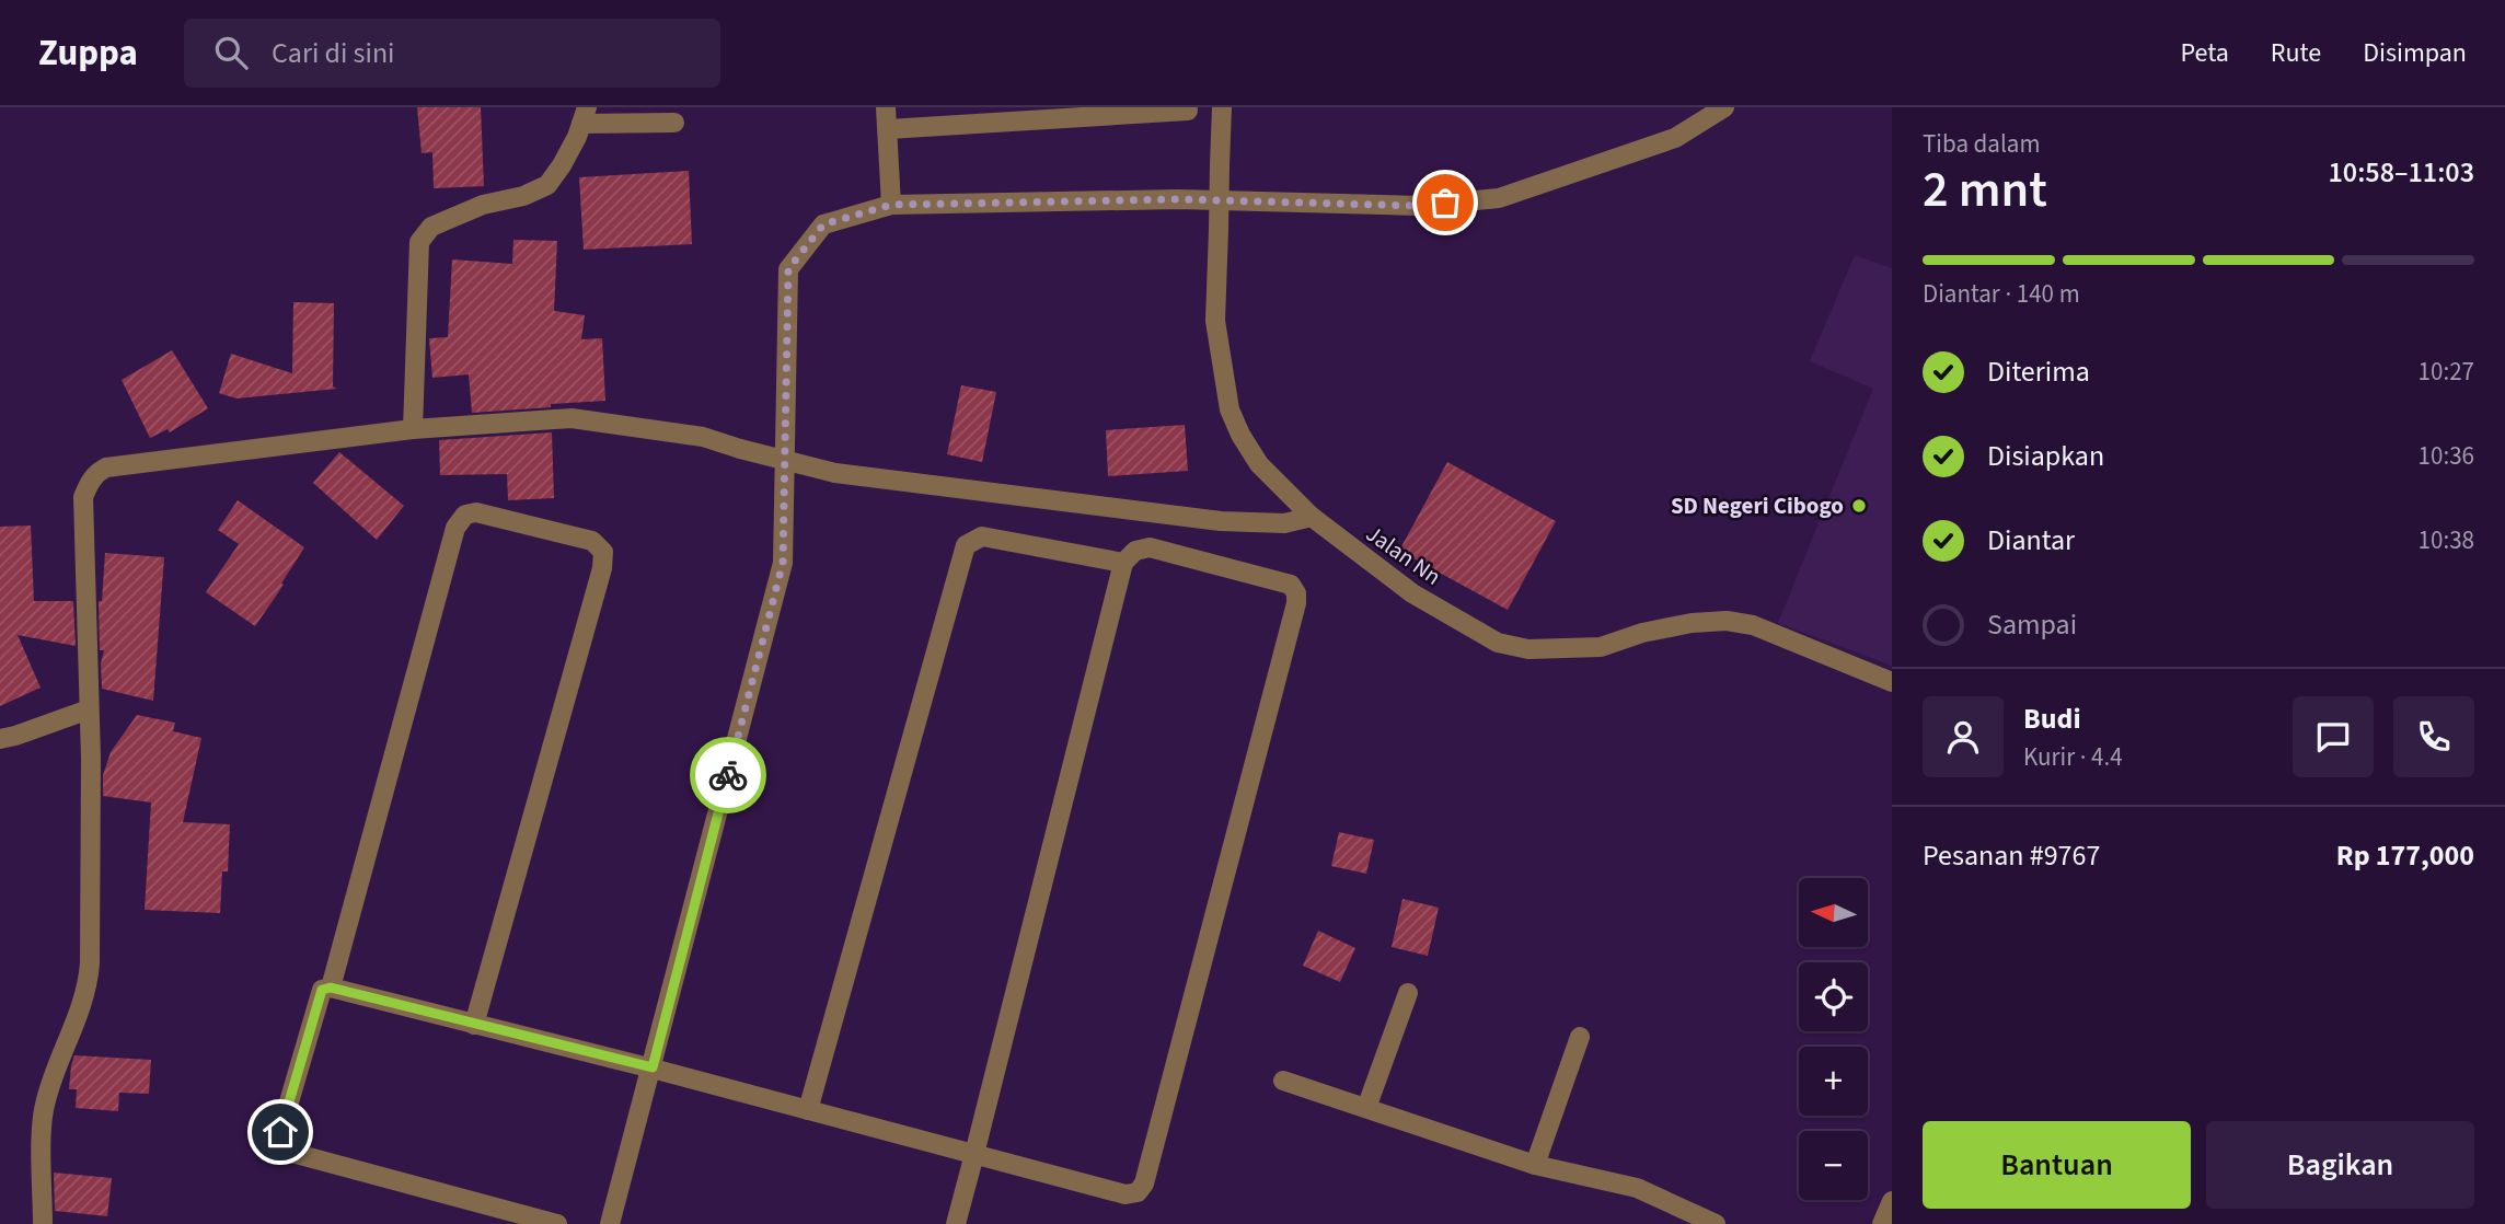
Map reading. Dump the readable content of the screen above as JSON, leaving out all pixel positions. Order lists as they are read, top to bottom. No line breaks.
{"streets":{"street":["Jalan Nn"]},"places":["SD Negeri Cibogo"],"north":"left","page":{"header":"Zuppa","search":"Cari di sini","nav":["Peta","Rute","Disimpan"],"heading":["2 mnt","Tiba dalam","10:58–11:03"],"panel":["Budi","Kurir · 4.4","Pesanan #9767","Rp 177,000"],"bar":"Diantar · 140 m","list":[["Diterima","10:27"],["Disiapkan","10:36"],["Diantar","10:38"],"Sampai"],"map_buttons":["+","−"],"buttons":["Bantuan","Bagikan"]}}
